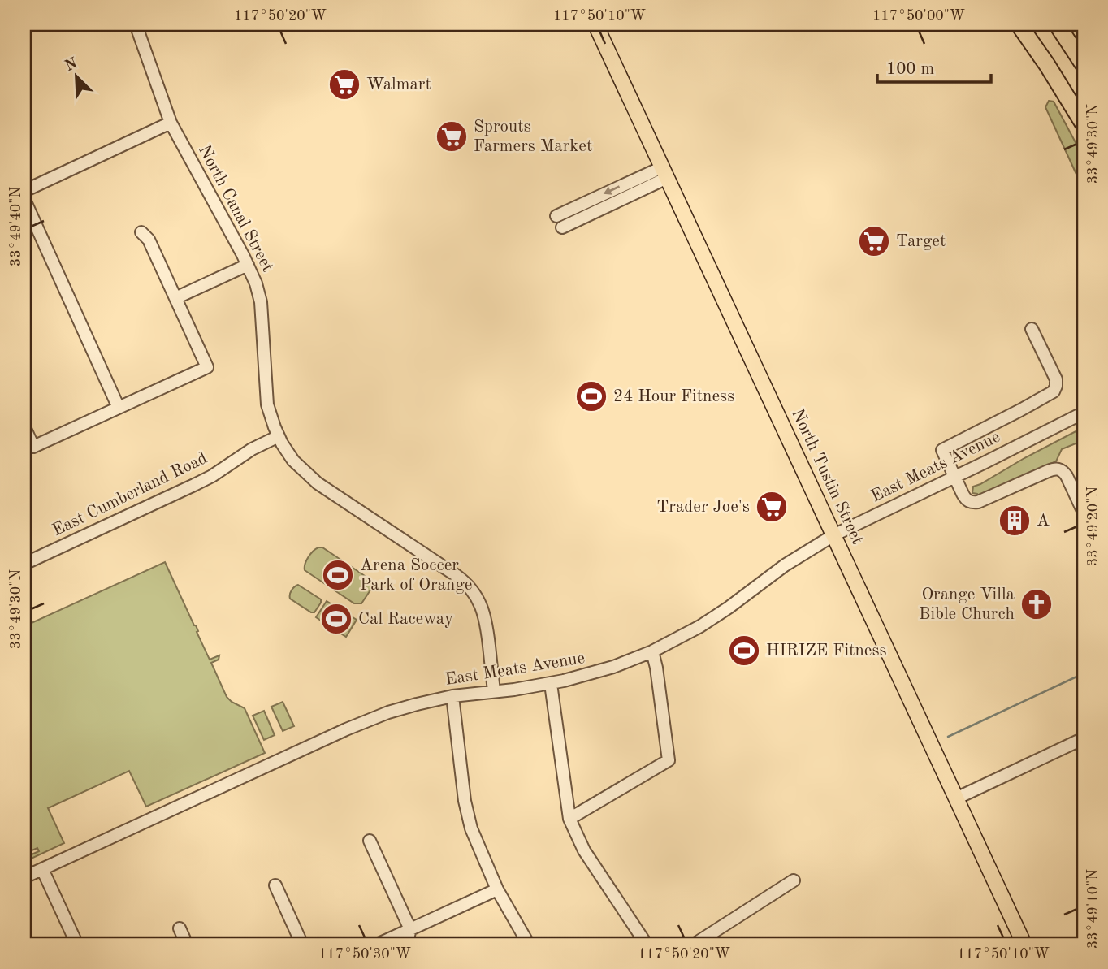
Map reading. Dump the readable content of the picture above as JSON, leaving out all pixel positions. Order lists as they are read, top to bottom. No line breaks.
{"streets":{"main road":["North Tustin Street"],"street":["North Canal Street","East Meats Avenue","East Cumberland Road"]},"crossings":[["North Canal Street","East Meats Avenue"],["North Canal Street","East Cumberland Road"],["East Meats Avenue","North Tustin Street"]],"places":{"supermarket":["Walmart","Sprouts Farmers Market","Target","Trader Joe's"],"sports":["24 Hour Fitness","Arena Soccer Park of Orange","Cal Raceway","HIRIZE Fitness"],"building":["A"],"church":["Orange Villa Bible Church"]},"scale_bar":"100 m","north":"top left","coordinates":["117°50'20\"W","117°50'10\"W","117°50'00\"W","33°49'30\"N","33°49'40\"N","33°49'20\"N","33°49'10\"N","117°50'30\"W"]}
